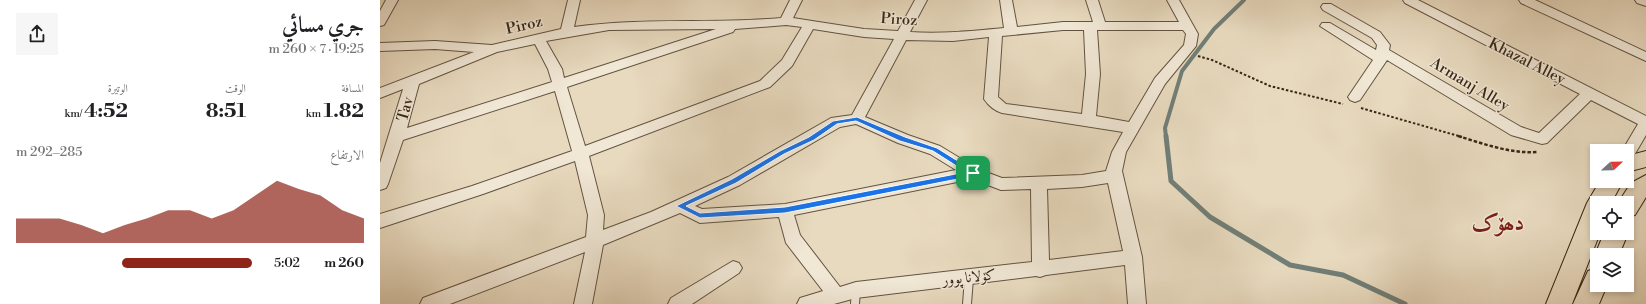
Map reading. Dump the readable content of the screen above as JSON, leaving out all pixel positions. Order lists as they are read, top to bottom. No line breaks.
{"streets":{"street":["Piroz","Khazal Alley","Armanj Alley","Tav","کۆلانا پوور"]},"crossings":[["Piroz","Tav"]],"districts":["دھۆک"],"north":"right","page":{"heading":["جري مسائي","19:25 · 7 × 260 m"],"stats":[["المسافة","1.82 km"],["الوقت","8:51"],["الوتيرة","4:52 /km"]],"chart":["الارتفاع","285–292 m"],"list":[{"name":"260 m","note":"5:02"}]}}
